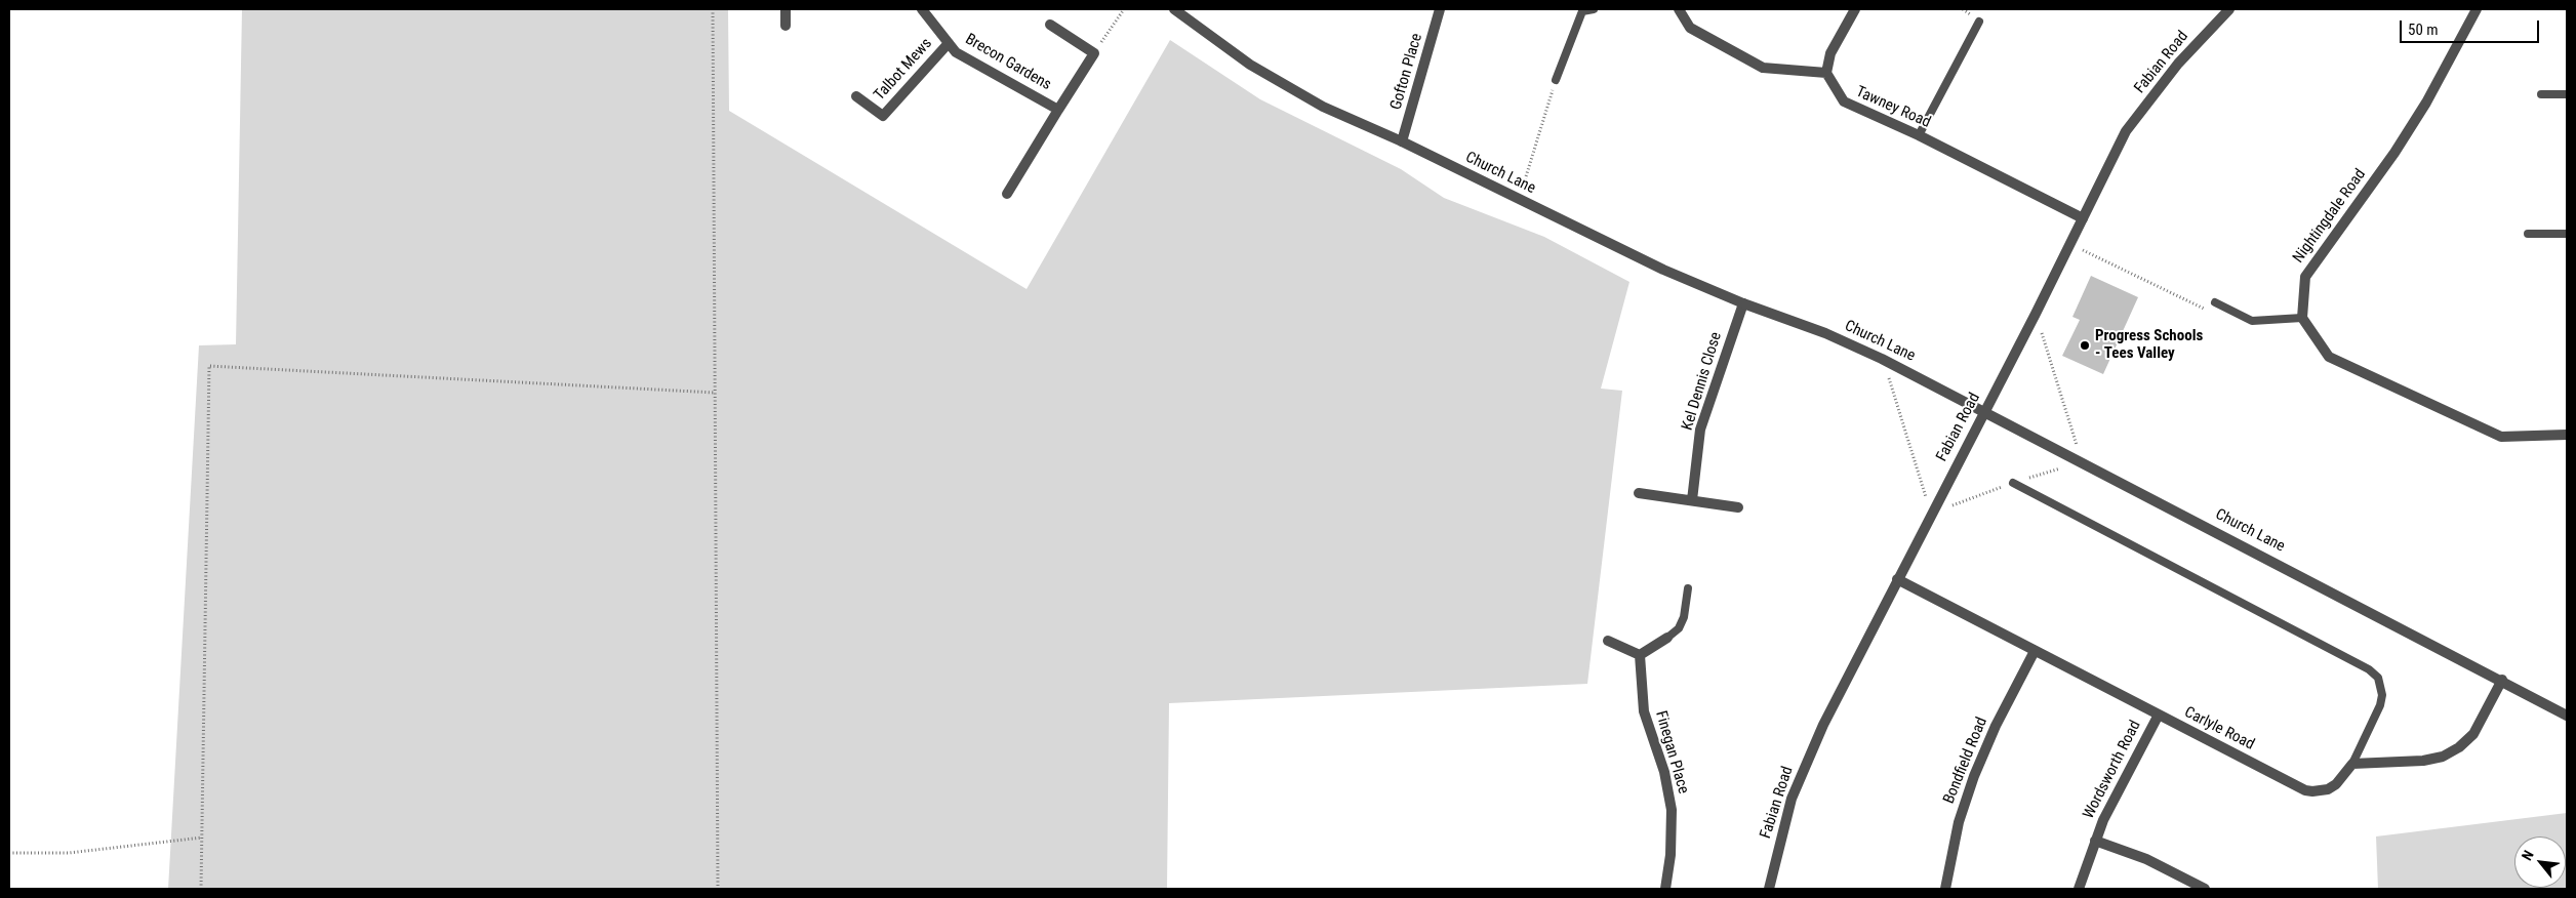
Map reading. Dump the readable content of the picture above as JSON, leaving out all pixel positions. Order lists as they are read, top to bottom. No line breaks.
{"streets":{"street":["Brecon Gardens","Fabian Road","Talbot Mews","Gofton Place","Tawney Road","Church Lane","Nightingdale Road","Kel Dennis Close","Carlyle Road","Finegan Place","Bondfield Road","Wordsworth Road"]},"crossings":[["Brecon Gardens","Talbot Mews"],["Fabian Road","Tawney Road"],["Fabian Road","Church Lane"],["Fabian Road","Carlyle Road"],["Gofton Place","Church Lane"],["Church Lane","Kel Dennis Close"],["Carlyle Road","Bondfield Road"],["Carlyle Road","Wordsworth Road"]],"places":["Progress Schools - Tees Valley"],"scale_bar":"50 m","north":"top left"}
